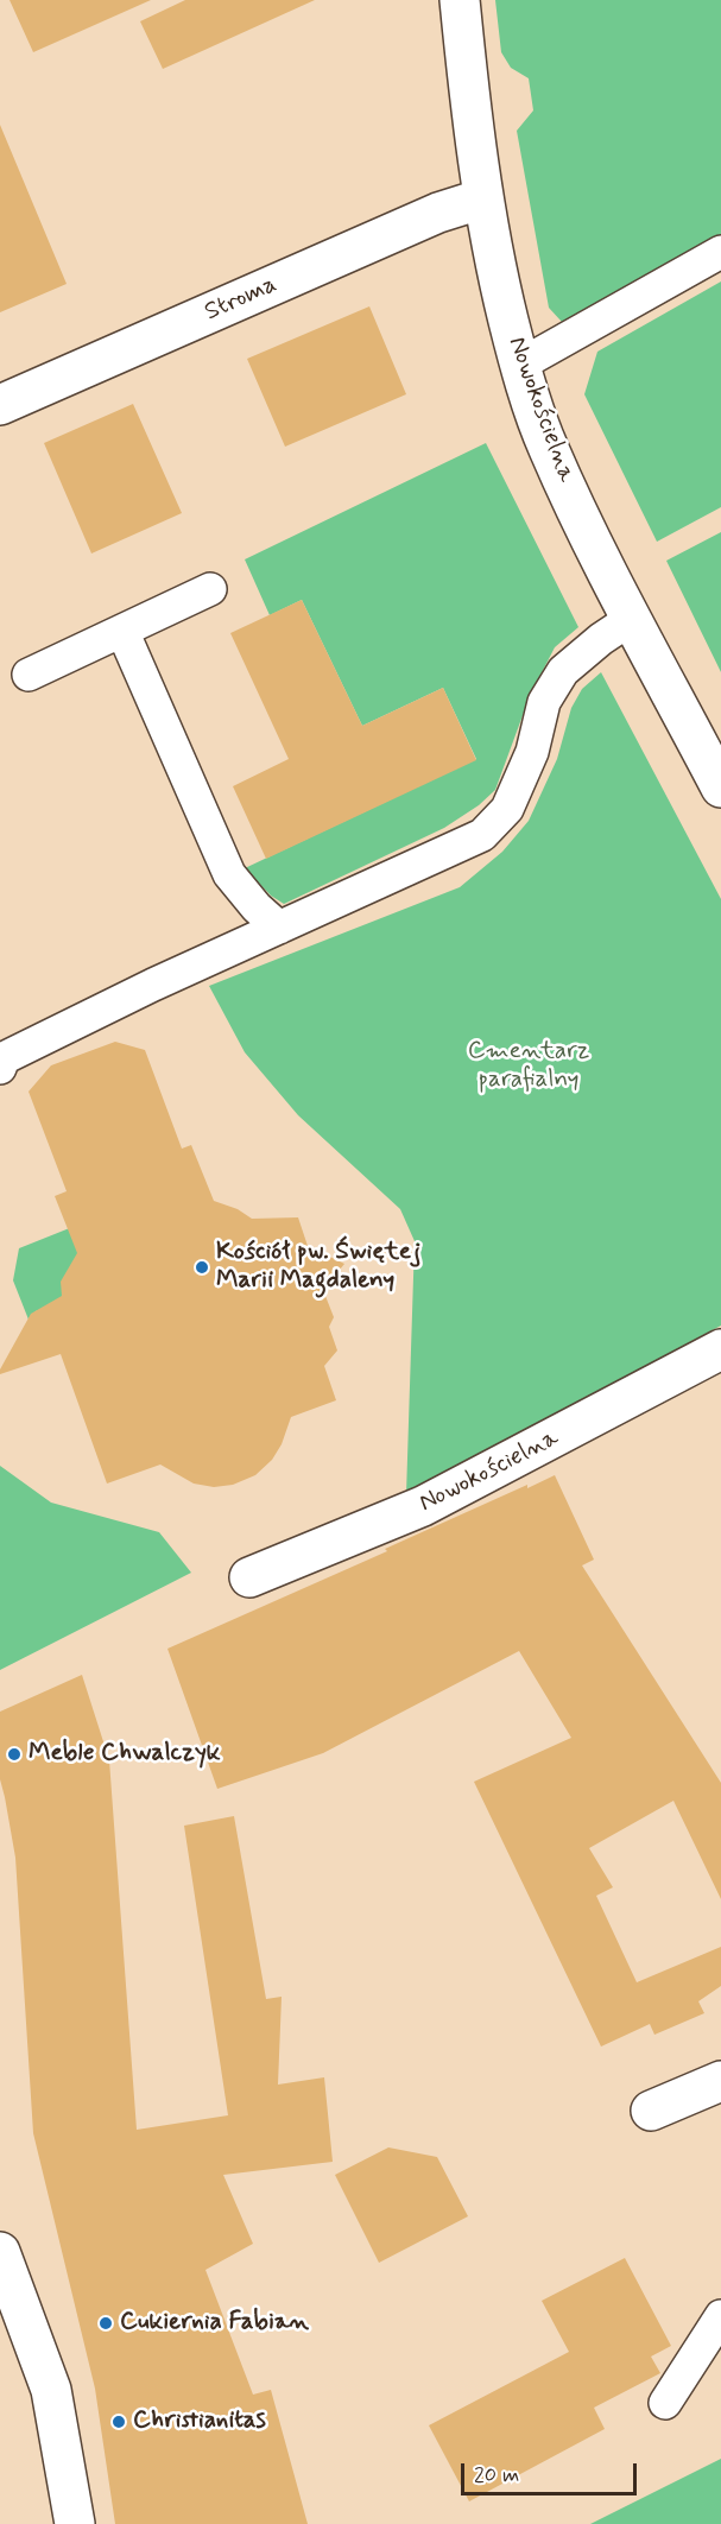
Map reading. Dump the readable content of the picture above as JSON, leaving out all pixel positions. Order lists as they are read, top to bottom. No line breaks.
{"streets":{"street":["Stroma","Nowokościelna"]},"crossings":[["Stroma","Nowokościelna"]],"parks":["Cmentarz parafialny"],"places":["Kościół pw. Świętej Marii Magdaleny","Meble Chwalczyk","Cukiernia Fabian","Christianitas"],"scale_bar":"20 m"}
